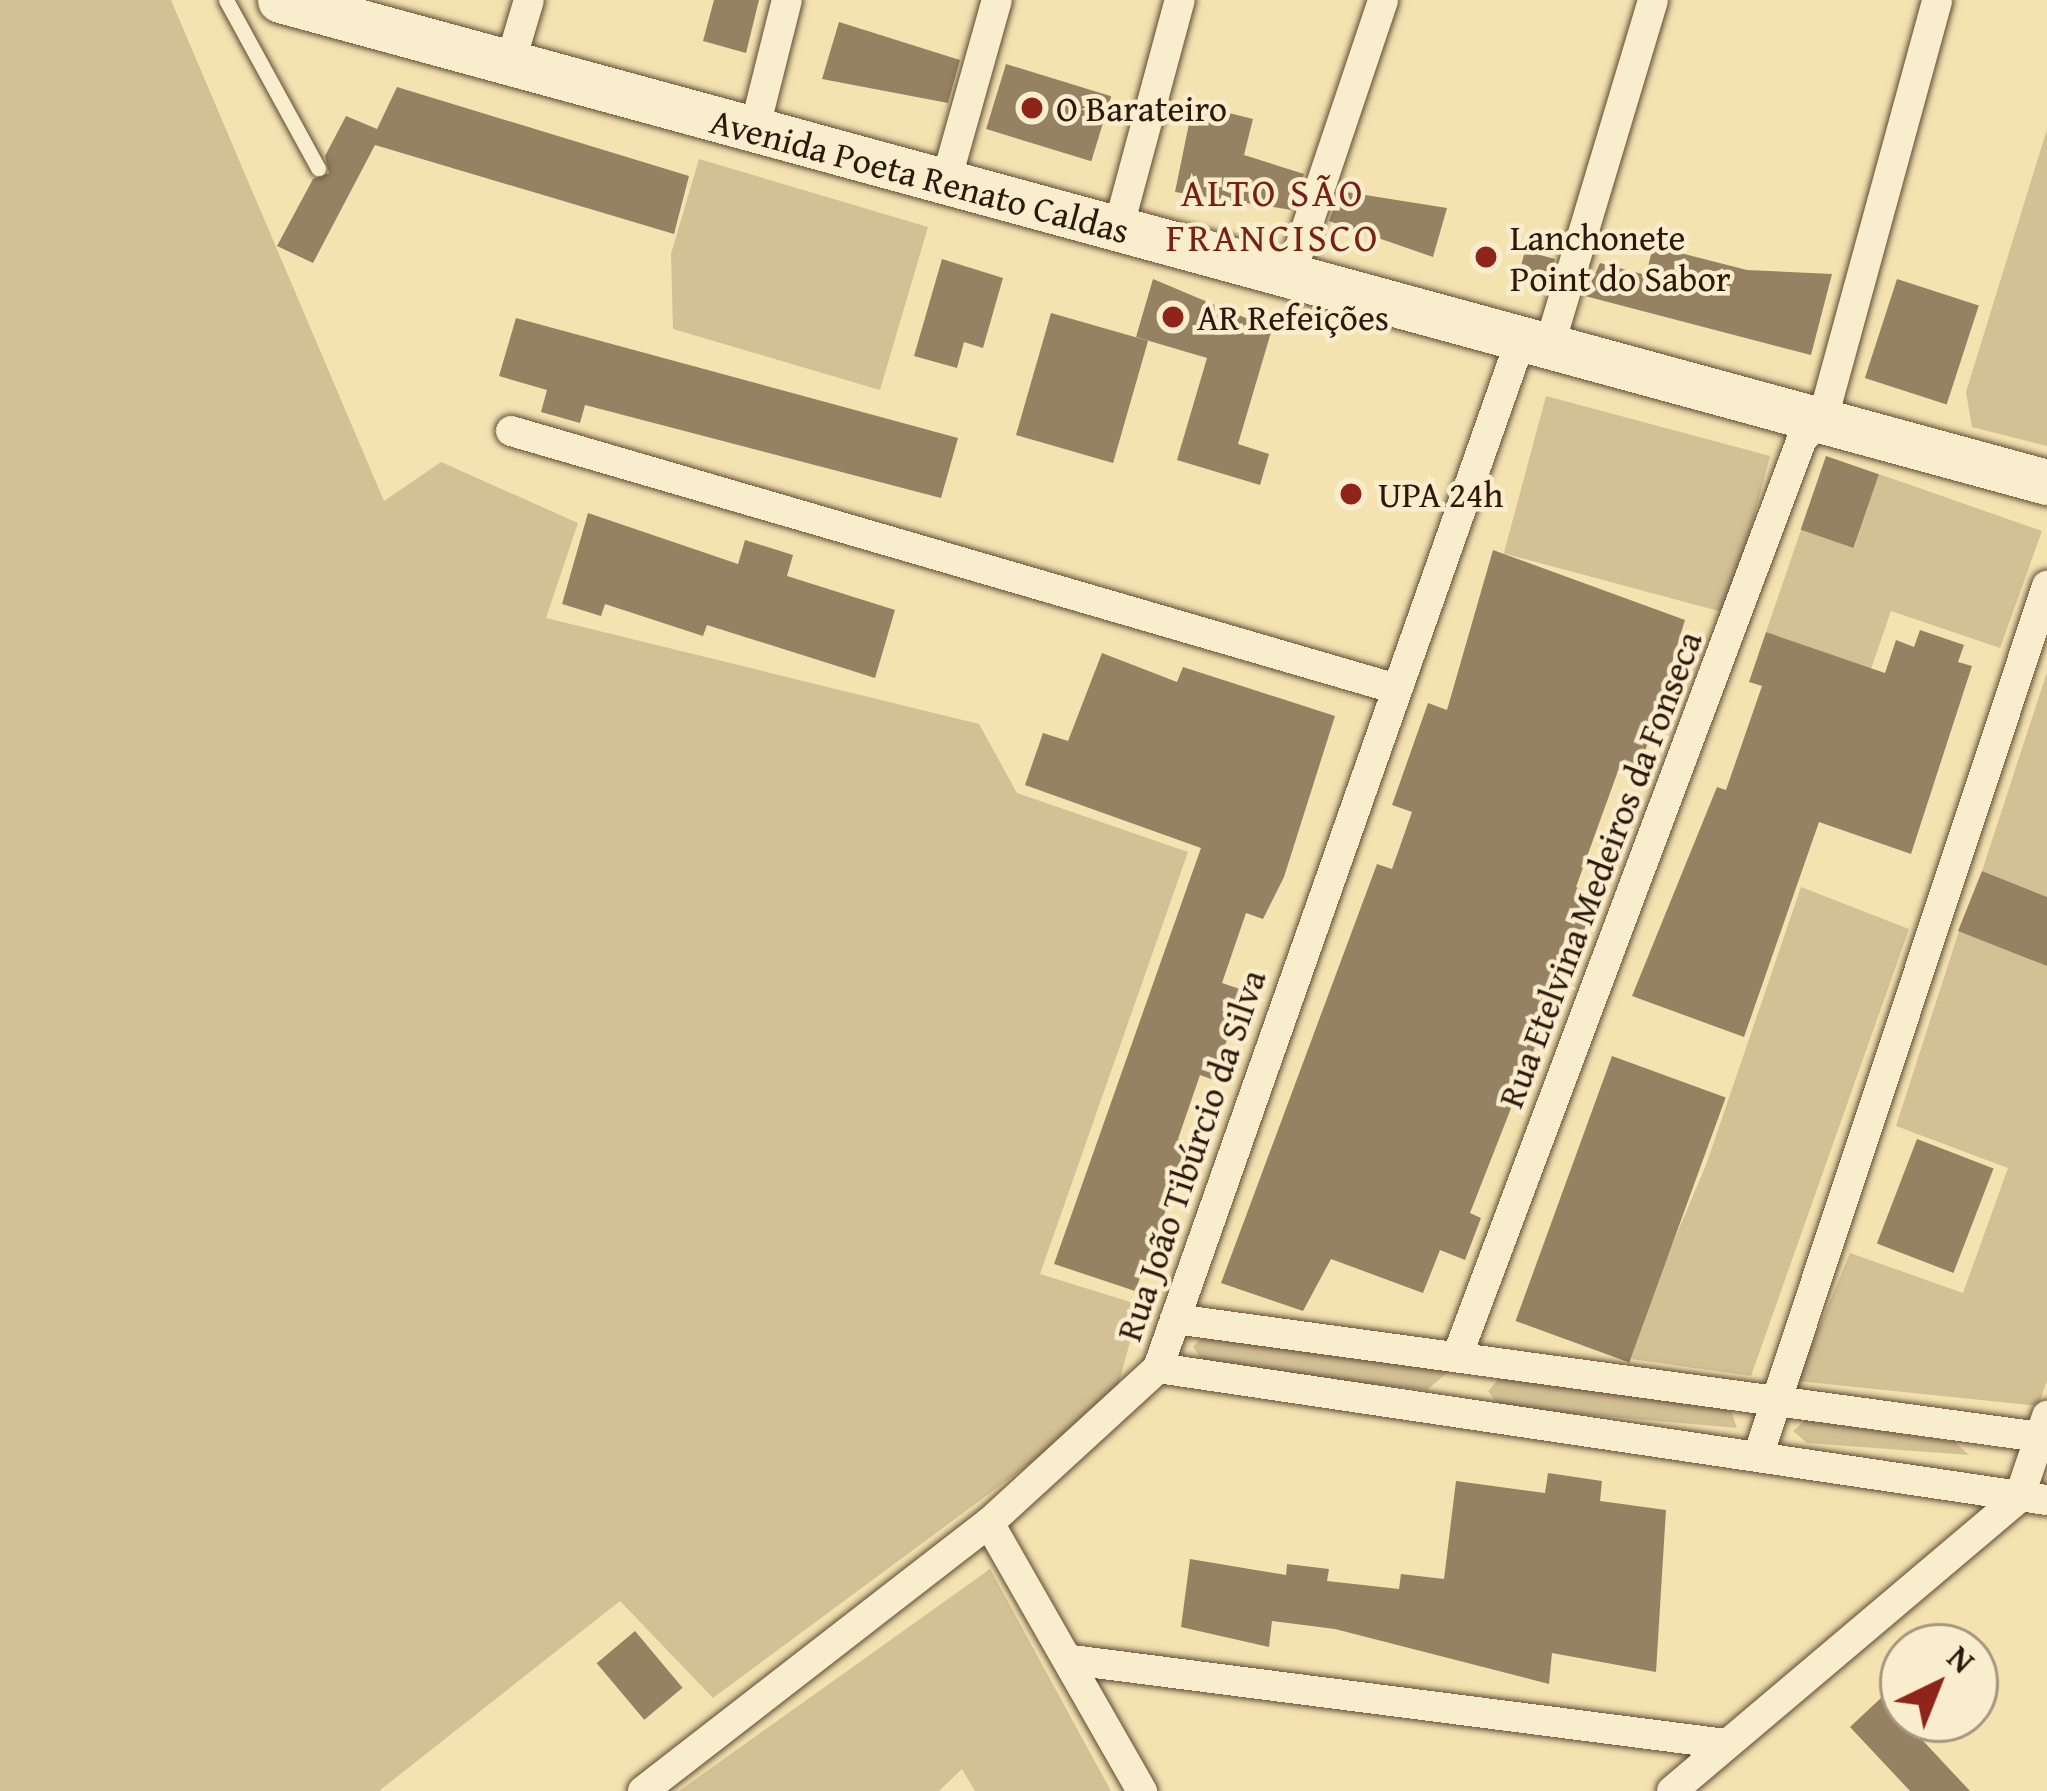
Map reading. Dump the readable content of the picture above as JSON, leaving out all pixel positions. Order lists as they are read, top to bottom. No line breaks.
{"streets":{"main road":["Avenida Poeta Renato Caldas"],"street":["Rua Etelvina Medeiros da Fonseca","Rua João Tibúrcio da Silva"]},"crossings":[["Avenida Poeta Renato Caldas","Rua Etelvina Medeiros da Fonseca"],["Avenida Poeta Renato Caldas","Rua João Tibúrcio da Silva"]],"districts":["ALTO SÃO FRANCISCO"],"places":["O Barateiro","Lanchonete Point do Sabor","AR Refeições","UPA 24h"],"north":"top right"}
